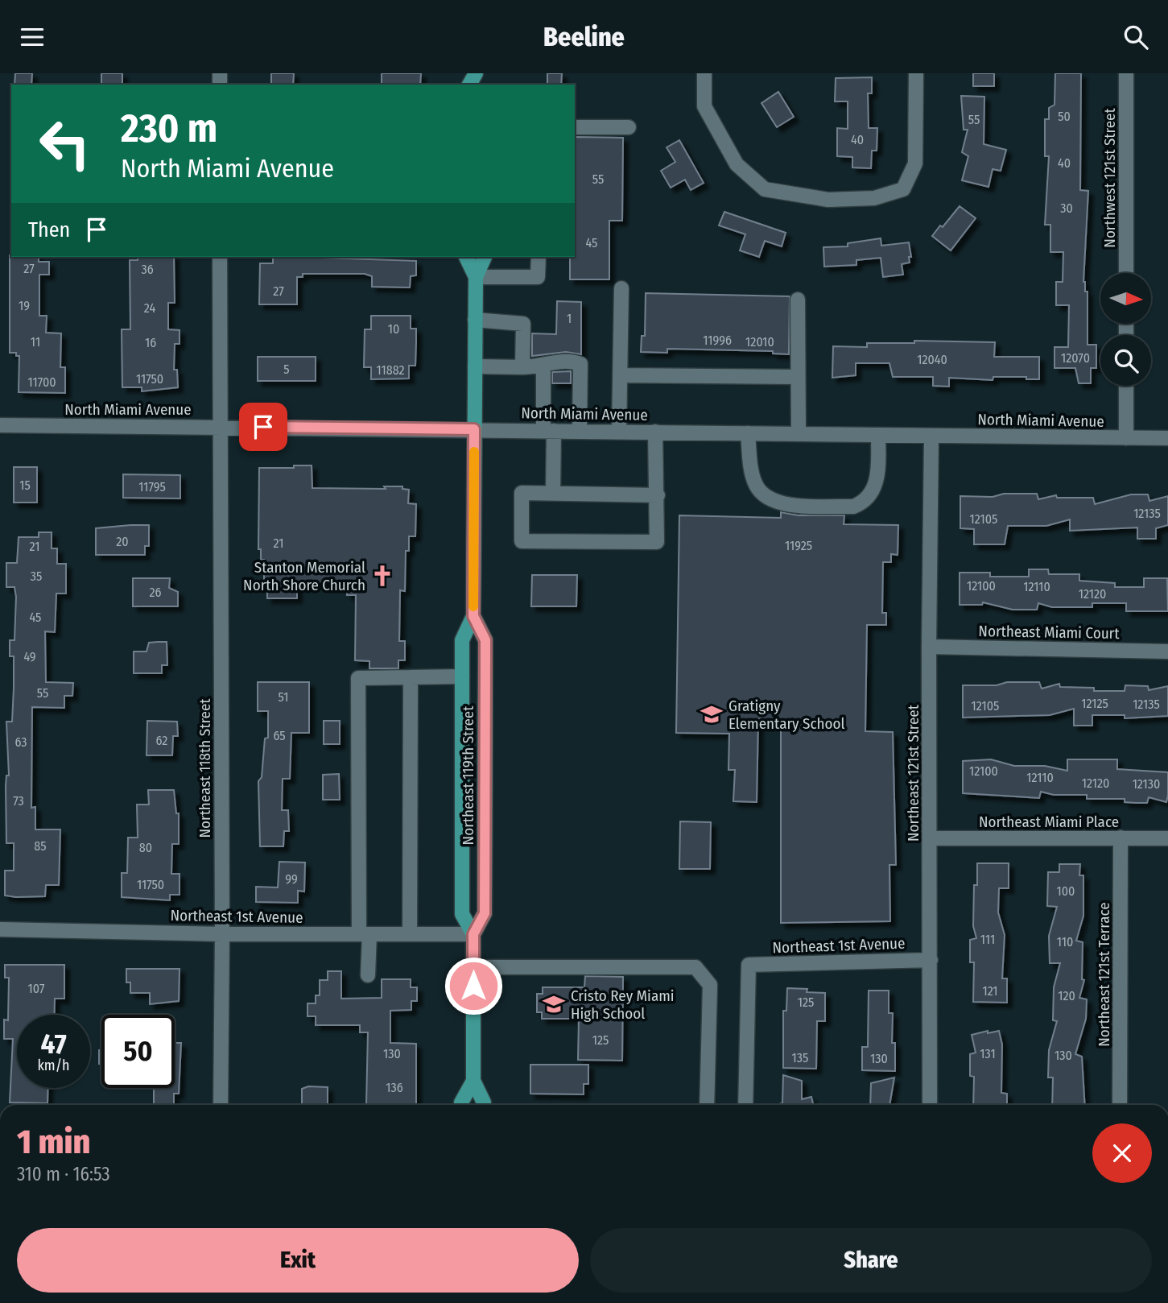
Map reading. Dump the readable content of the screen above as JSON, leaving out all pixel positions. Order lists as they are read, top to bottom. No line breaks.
{"streets":{"main road":["Northeast 119th Street"],"street":["Northwest 121st Street","North Miami Avenue","Northeast Miami Court","Northeast 118th Street","Northeast 121st Street","Northeast Miami Place","Northeast 1st Avenue","Northeast 121st Terrace"]},"crossings":[["North Miami Avenue","Northeast 118th Street"],["North Miami Avenue","Northeast 121st Street"],["North Miami Avenue","Northeast 119th Street"],["Northeast Miami Court","Northeast 121st Street"],["Northeast 118th Street","Northeast 1st Avenue"],["Northeast 121st Street","Northeast Miami Place"],["Northeast 121st Street","Northeast 1st Avenue"],["Northeast 119th Street","Northeast 1st Avenue"],["Northeast Miami Place","Northeast 121st Terrace"]],"places":{"church":["Stanton Memorial North Shore Church"],"school or university":["Gratigny Elementary School","Cristo Rey Miami High School"]},"house_numbers":["50","55","40","40","55","30","45","27","36","27","19","24","1","10","11996","11","12010","16","12070","12040","5","11882","11750","11700","15","11795","12135","12105","20","21","11925","21","35","12100","12110","26","12120","45","49","55","51","12125","12135","12105","65","62","63","12100","12110","12120","12130","73","85","80","99","11750","100","111","110","107","121","120","125","125","130","131","130","135","130","136"],"north":"right","page":{"header":"Beeline","turn":["230 m","North Miami Avenue"],"then":"Then","speed":"47 km/h","limit":"50","heading":["1 min","310 m · 16:53"],"buttons":["Exit","Share"]}}
